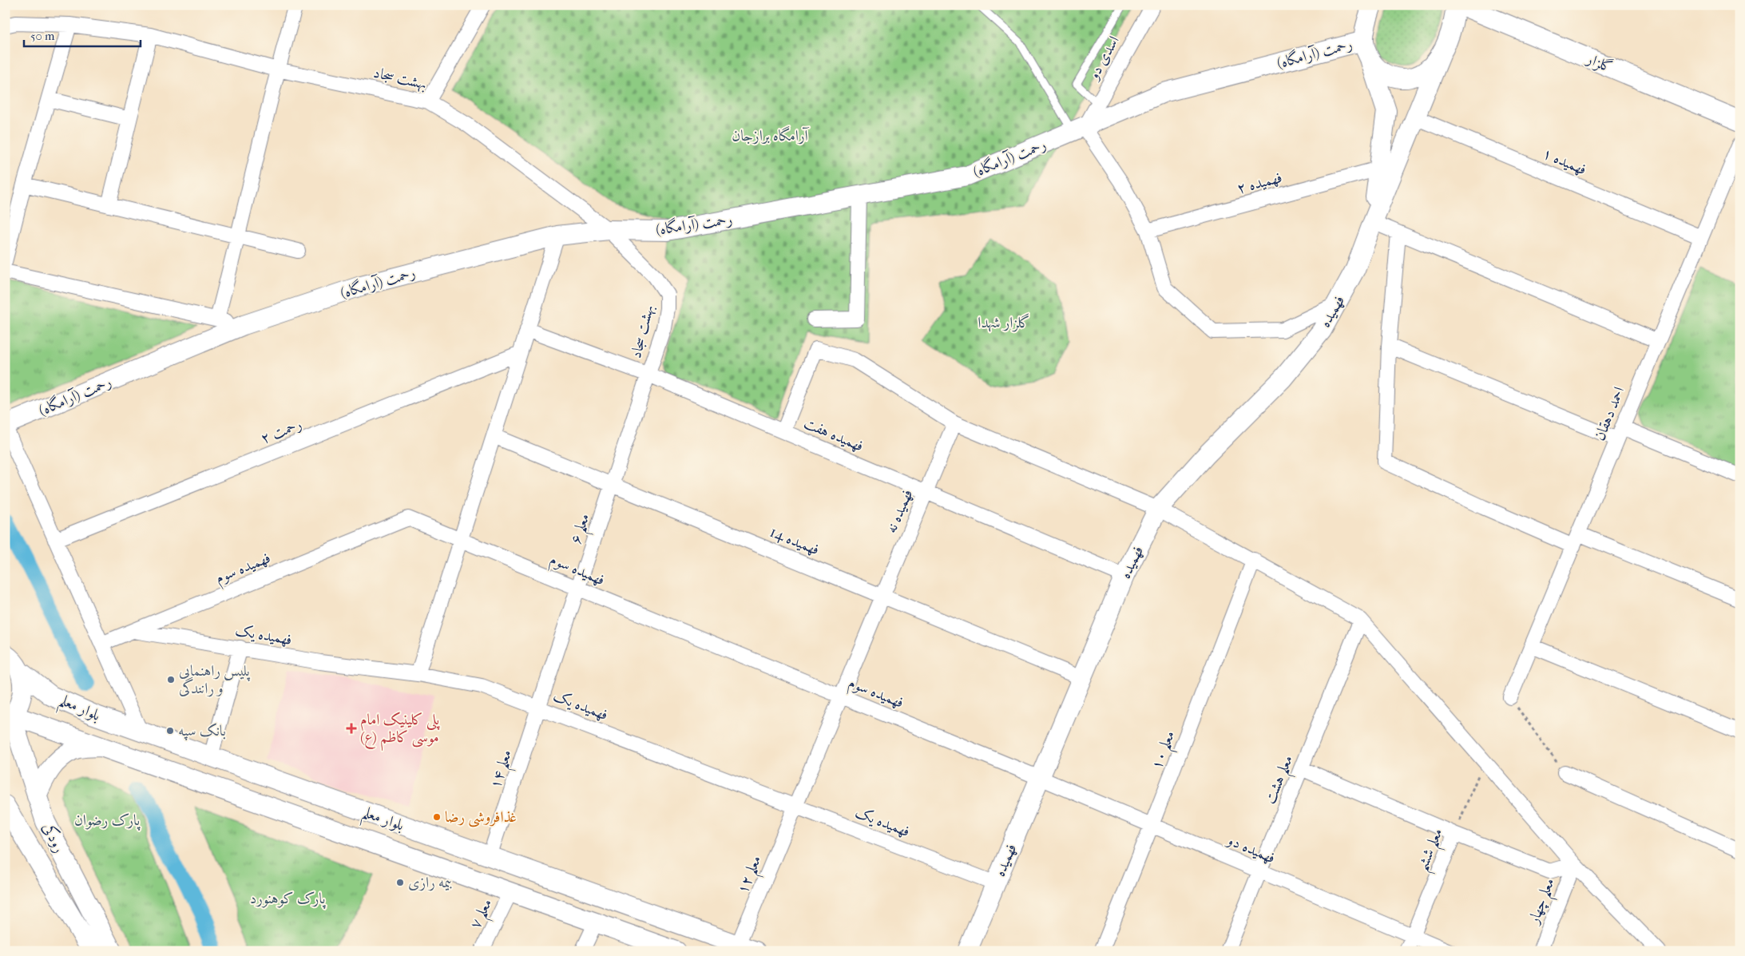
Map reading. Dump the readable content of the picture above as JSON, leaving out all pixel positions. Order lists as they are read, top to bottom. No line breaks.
{"streets":{"street":["رحمت (آرامگاه)","اسدی دو","گلزار","بهشت سجاد","فهمیده ۱","فهمیده ۲","فهمیده","احمد دهقان","رحمت ۲","فهمیده هفت","فهمیده نه","معلم ۶","فهمیده 14","فهمیده سوم","فهمیده یک","بلوار معلم","معلم ۱۰","معلم ۱۴","معلم هشت","رودکی","فهمیده دو","معلم ششم","معلم ۱۲","معلم چهار","معلم ۷"]},"crossings":[["رحمت (آرامگاه)","اسدی دو"],["رحمت (آرامگاه)","بهشت سجاد"],["بهشت سجاد","فهمیده هفت"],["بهشت سجاد","معلم ۶"],["فهمیده ۱","احمد دهقان"],["فهمیده","فهمیده هفت"],["فهمیده","فهمیده 14"],["فهمیده","فهمیده سوم"],["فهمیده","فهمیده یک"],["فهمیده","فهمیده دو"],["فهمیده هفت","فهمیده نه"],["فهمیده هفت","معلم ۶"],["فهمیده نه","فهمیده 14"],["فهمیده نه","فهمیده سوم"],["فهمیده نه","فهمیده یک"],["فهمیده نه","معلم ۱۲"],["معلم ۶","فهمیده 14"],["معلم ۶","فهمیده سوم"],["معلم ۶","فهمیده یک"],["معلم ۶","معلم ۱۴"],["فهمیده سوم","فهمیده یک"],["فهمیده سوم","فهمیده دو"],["فهمیده یک","معلم ۱۴"],["فهمیده یک","معلم ۱۲"],["بلوار معلم","معلم ۱۴"],["بلوار معلم","رودکی"],["بلوار معلم","معلم ۱۲"],["بلوار معلم","معلم ۷"],["معلم ۱۰","فهمیده دو"],["معلم هشت","فهمیده دو"],["فهمیده دو","معلم ششم"]],"parks":["آرامگاه برازجان","گلزار شهدا","پارک رضوان","پارک کوهنورد"],"places":{"other":["پلیس راهنمایی و رانندگی","بانک سپه","غذافروشی رضا","بیمه رازی"],"health":["پلی کلینیک امام موسی کاظم (ع)"]},"scale_bar":"50 m"}
